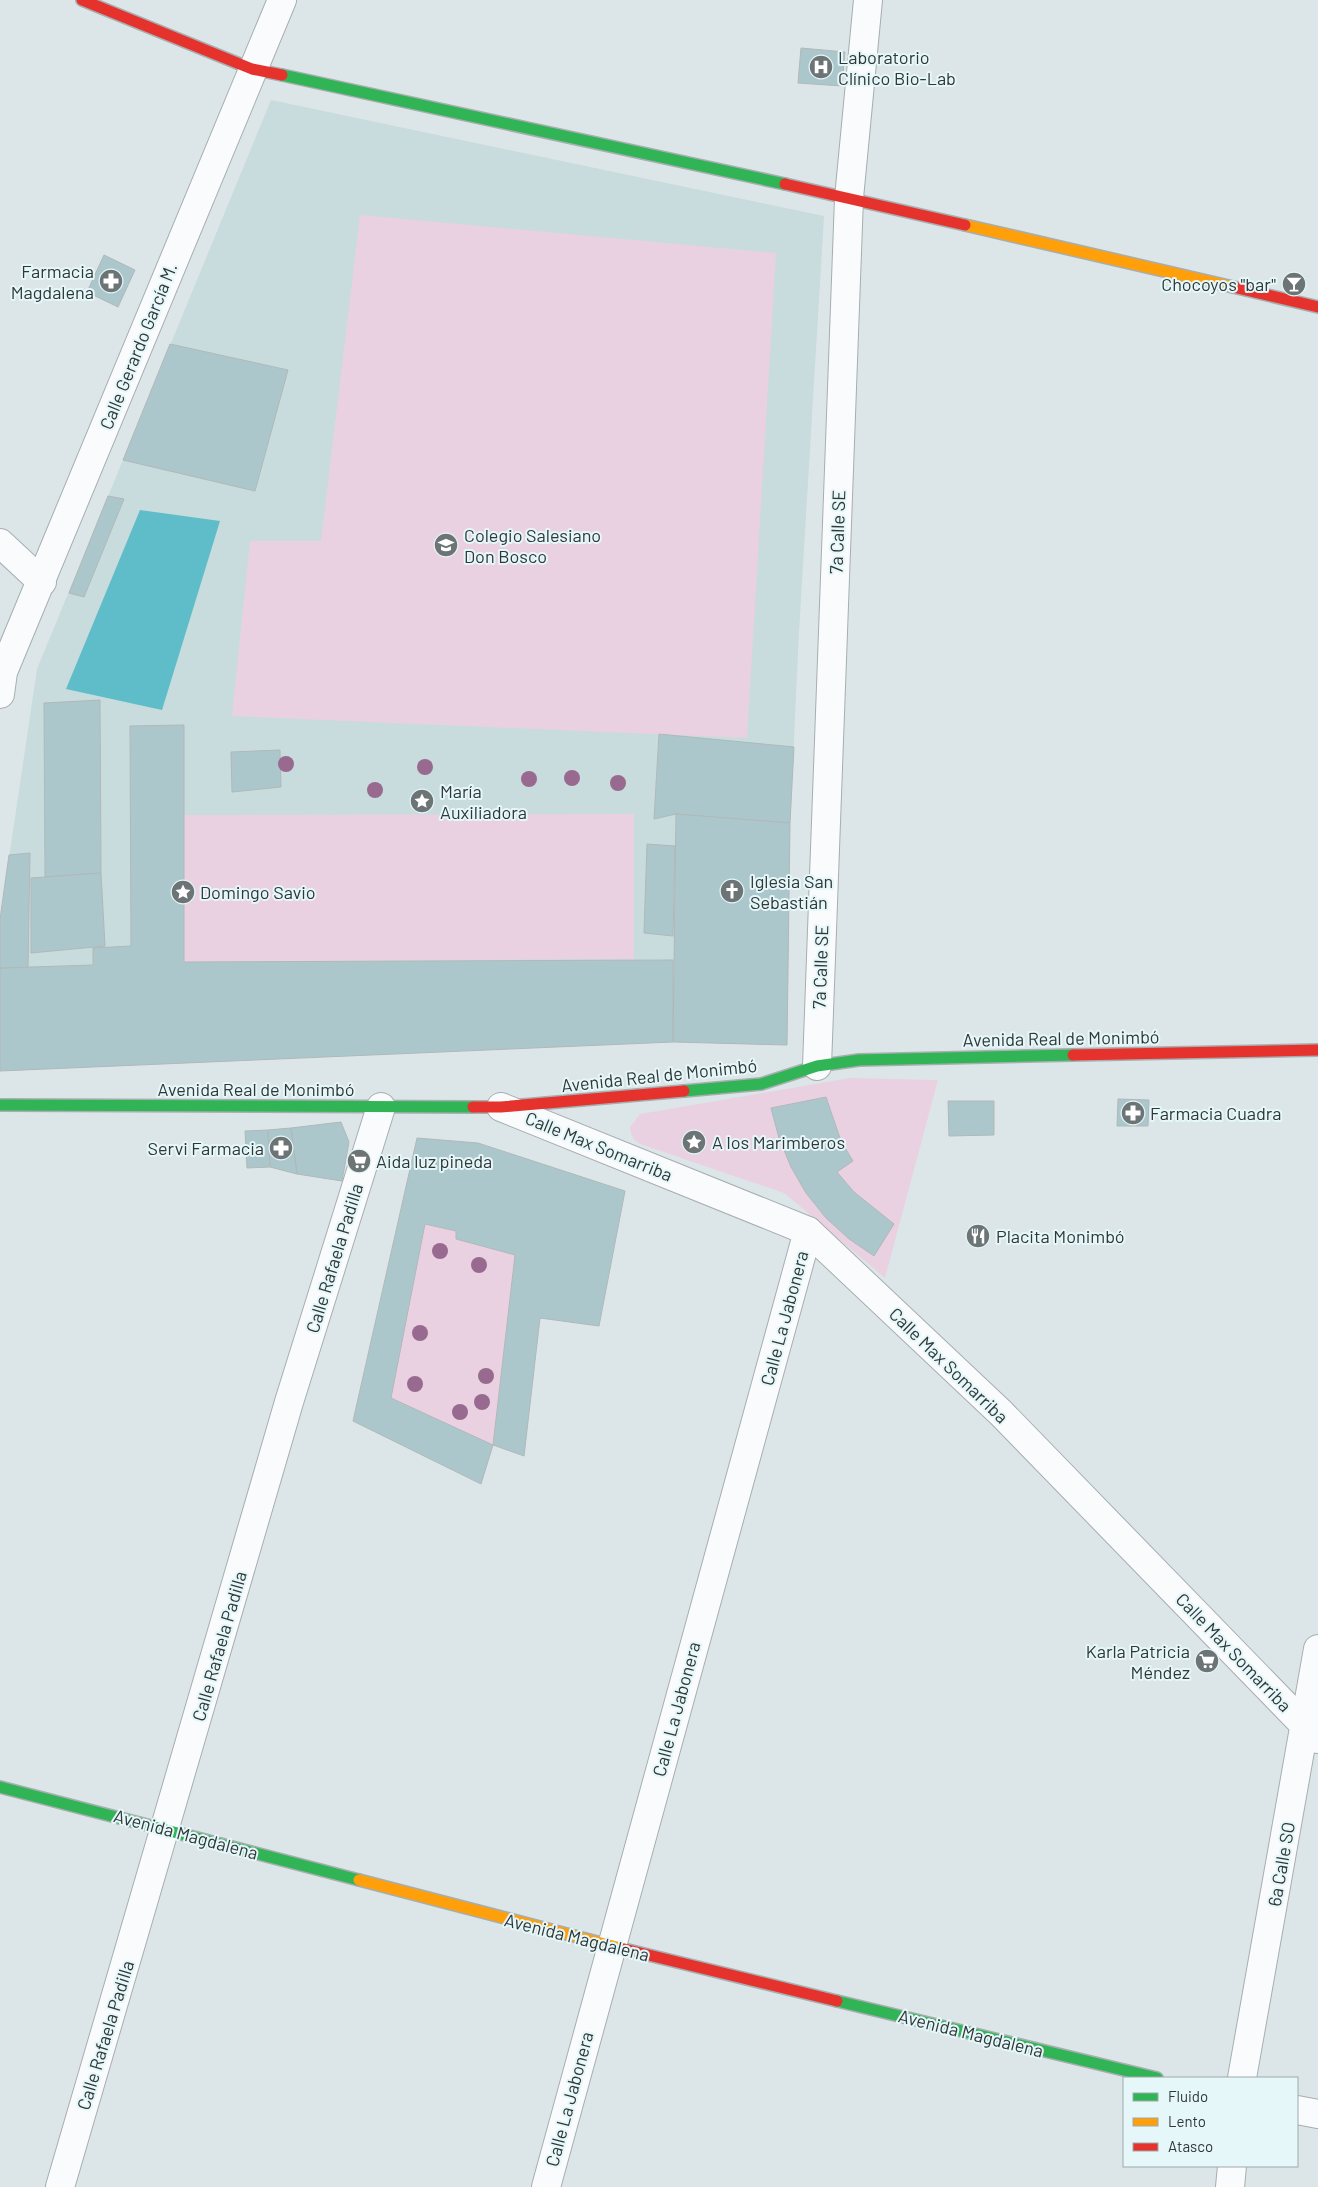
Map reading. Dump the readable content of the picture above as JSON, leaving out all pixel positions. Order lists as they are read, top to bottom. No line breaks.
{"streets":{"street":["Calle Gerardo García M.","7a Calle SE","Avenida Real de Monimbó","Calle Max Somarriba","Calle Rafaela Padilla","Calle La Jabonera","Avenida Magdalena","6a Calle SO"]},"crossings":[["7a Calle SE","Avenida Real de Monimbó"],["Avenida Real de Monimbó","Calle Max Somarriba"],["Avenida Real de Monimbó","Calle Rafaela Padilla"],["Calle Max Somarriba","Calle La Jabonera"],["Calle Max Somarriba","6a Calle SO"],["Calle Rafaela Padilla","Avenida Magdalena"],["Calle La Jabonera","Avenida Magdalena"]],"places":{"hospital":["Laboratorio Clínico Bio-Lab"],"pharmacy":["Farmacia Magdalena","Farmacia Cuadra","Servi Farmacia"],"bar":["Chocoyos \"bar\""],"school or university":["Colegio Salesiano Don Bosco"],"place":["María Auxiliadora","Domingo Savio","A los Marimberos"],"church":["Iglesia San Sebastián"],"supermarket":["Aida luz pineda","Karla Patricia Méndez"],"restaurant":["Placita Monimbó"]},"legend":["Fluido","Lento","Atasco"]}
